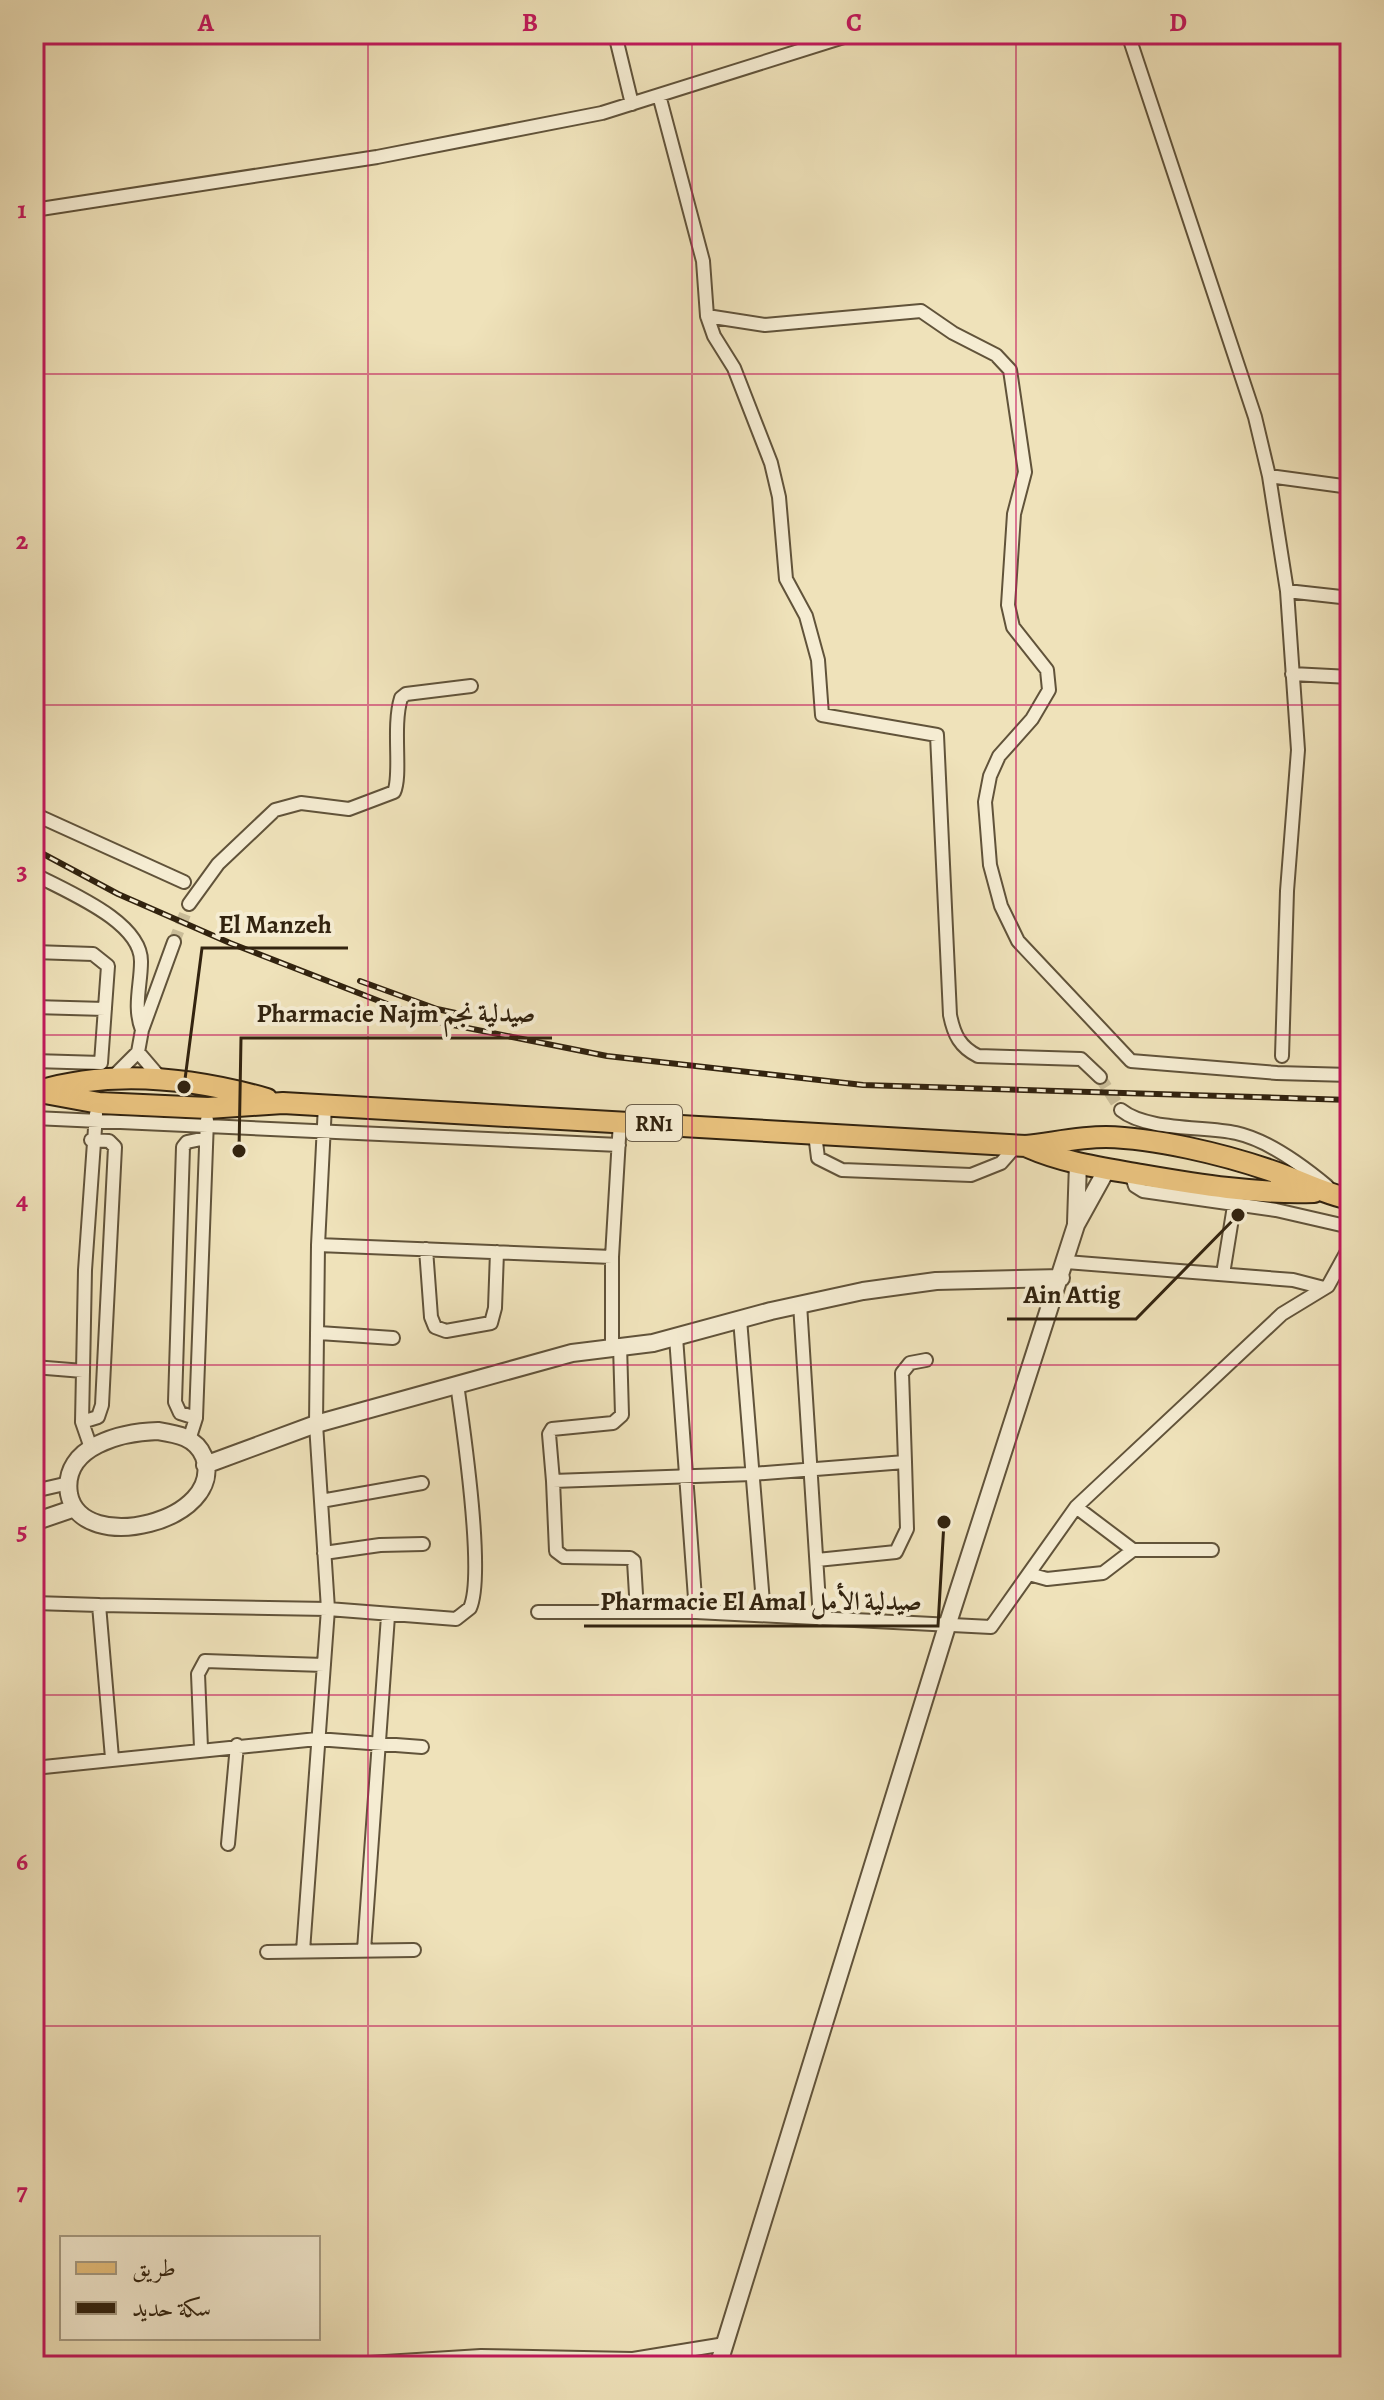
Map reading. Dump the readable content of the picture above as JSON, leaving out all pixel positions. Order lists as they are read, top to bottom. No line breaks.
{"streets":{"main road":["RN1"]},"places":["El Manzeh","Pharmacie Najm صيدلية نجم","Ain Attig","Pharmacie El Amal صيدلية الأمل"],"legend":["طريق","سكة حديد"],"grid":{"columns":["A","B","C","D"],"rows":["1","2","3","4","5","6","7"]}}
